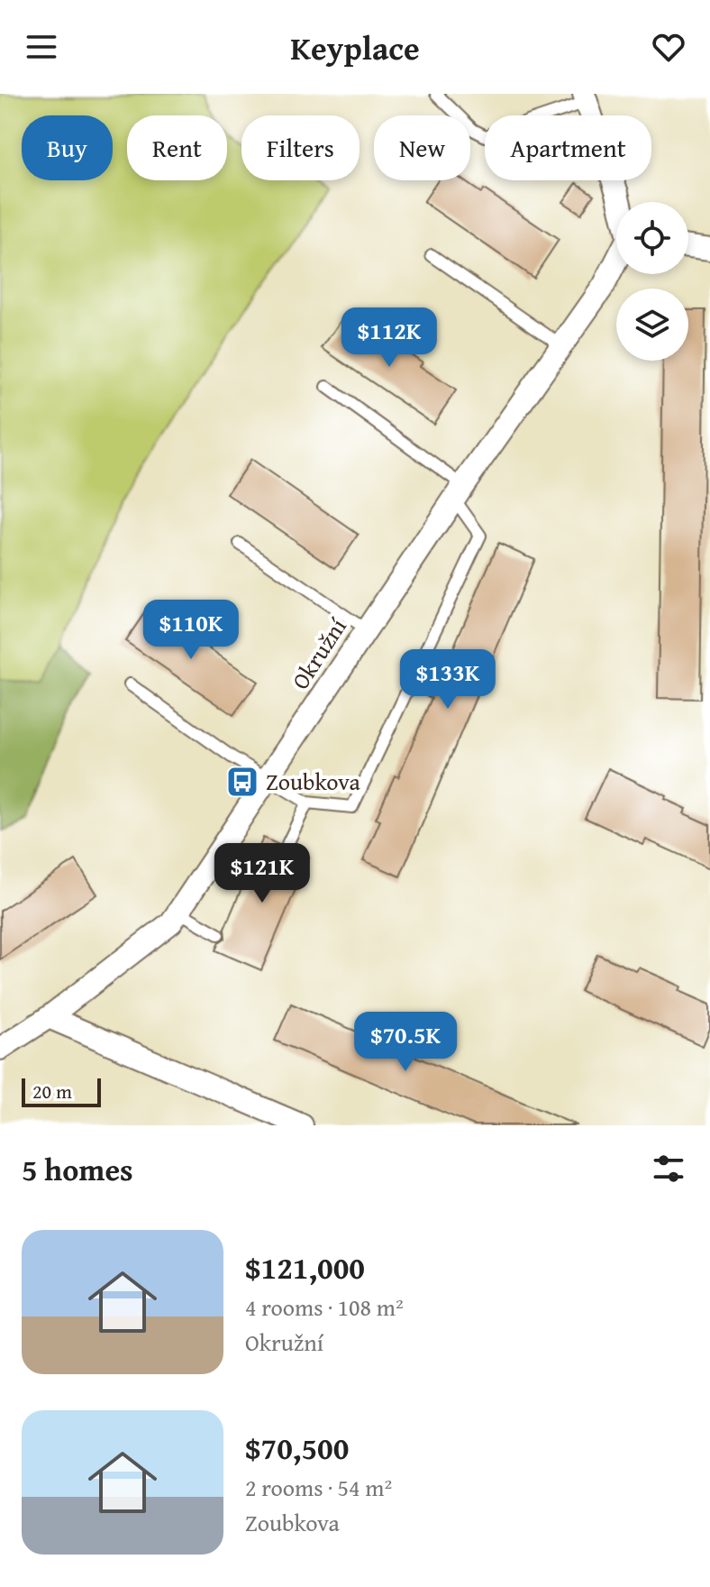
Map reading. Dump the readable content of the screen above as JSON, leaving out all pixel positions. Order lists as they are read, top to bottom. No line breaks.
{"streets":{"street":["Okružní"]},"places":{"bus stop":["Zoubkova"]},"scale_bar":"20 m","page":{"header":"Keyplace","chip":["Buy","Rent","Filters","New","Apartment"],"price":["$112K","$110K","$133K","$121K","$70.5K"],"scale":"20 m","heading":"5 homes","list":[{"name":"$121,000","note":"4 rooms · 108 m² · Okružní"},{"name":"$70,500","note":"2 rooms · 54 m² · Zoubkova"}]}}
